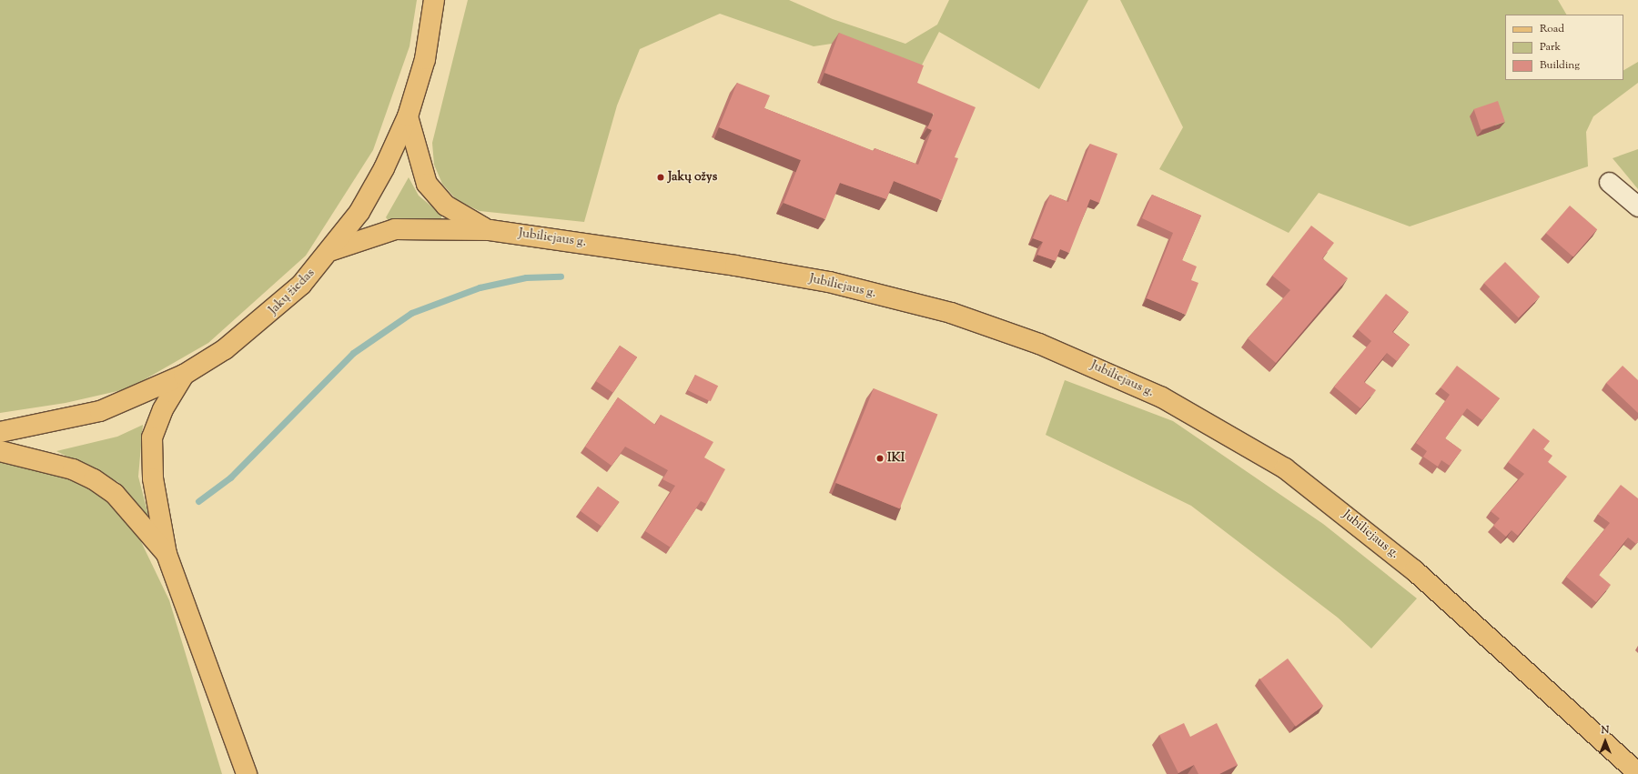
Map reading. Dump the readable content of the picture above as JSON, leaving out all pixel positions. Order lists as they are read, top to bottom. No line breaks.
{"streets":{"main road":["Jubiliejaus g.","Jakų žiedas"]},"places":["Jakų ožys","IKI"],"legend":["Road","Park","Building"],"north":"top"}
